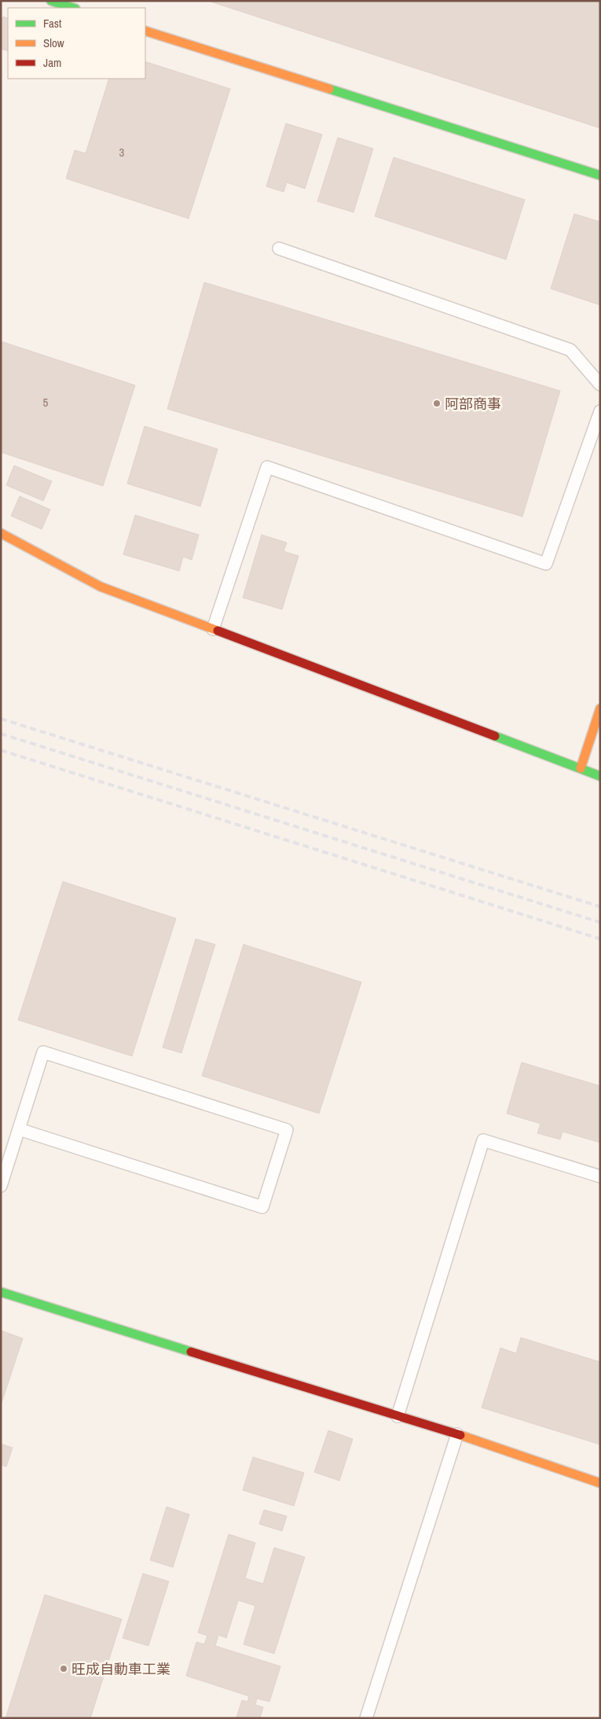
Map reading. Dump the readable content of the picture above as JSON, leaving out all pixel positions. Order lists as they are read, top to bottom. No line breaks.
{"places":["阿部商事","旺成自動車工業"],"house_numbers":["3","5"],"legend":["Fast","Slow","Jam"]}
